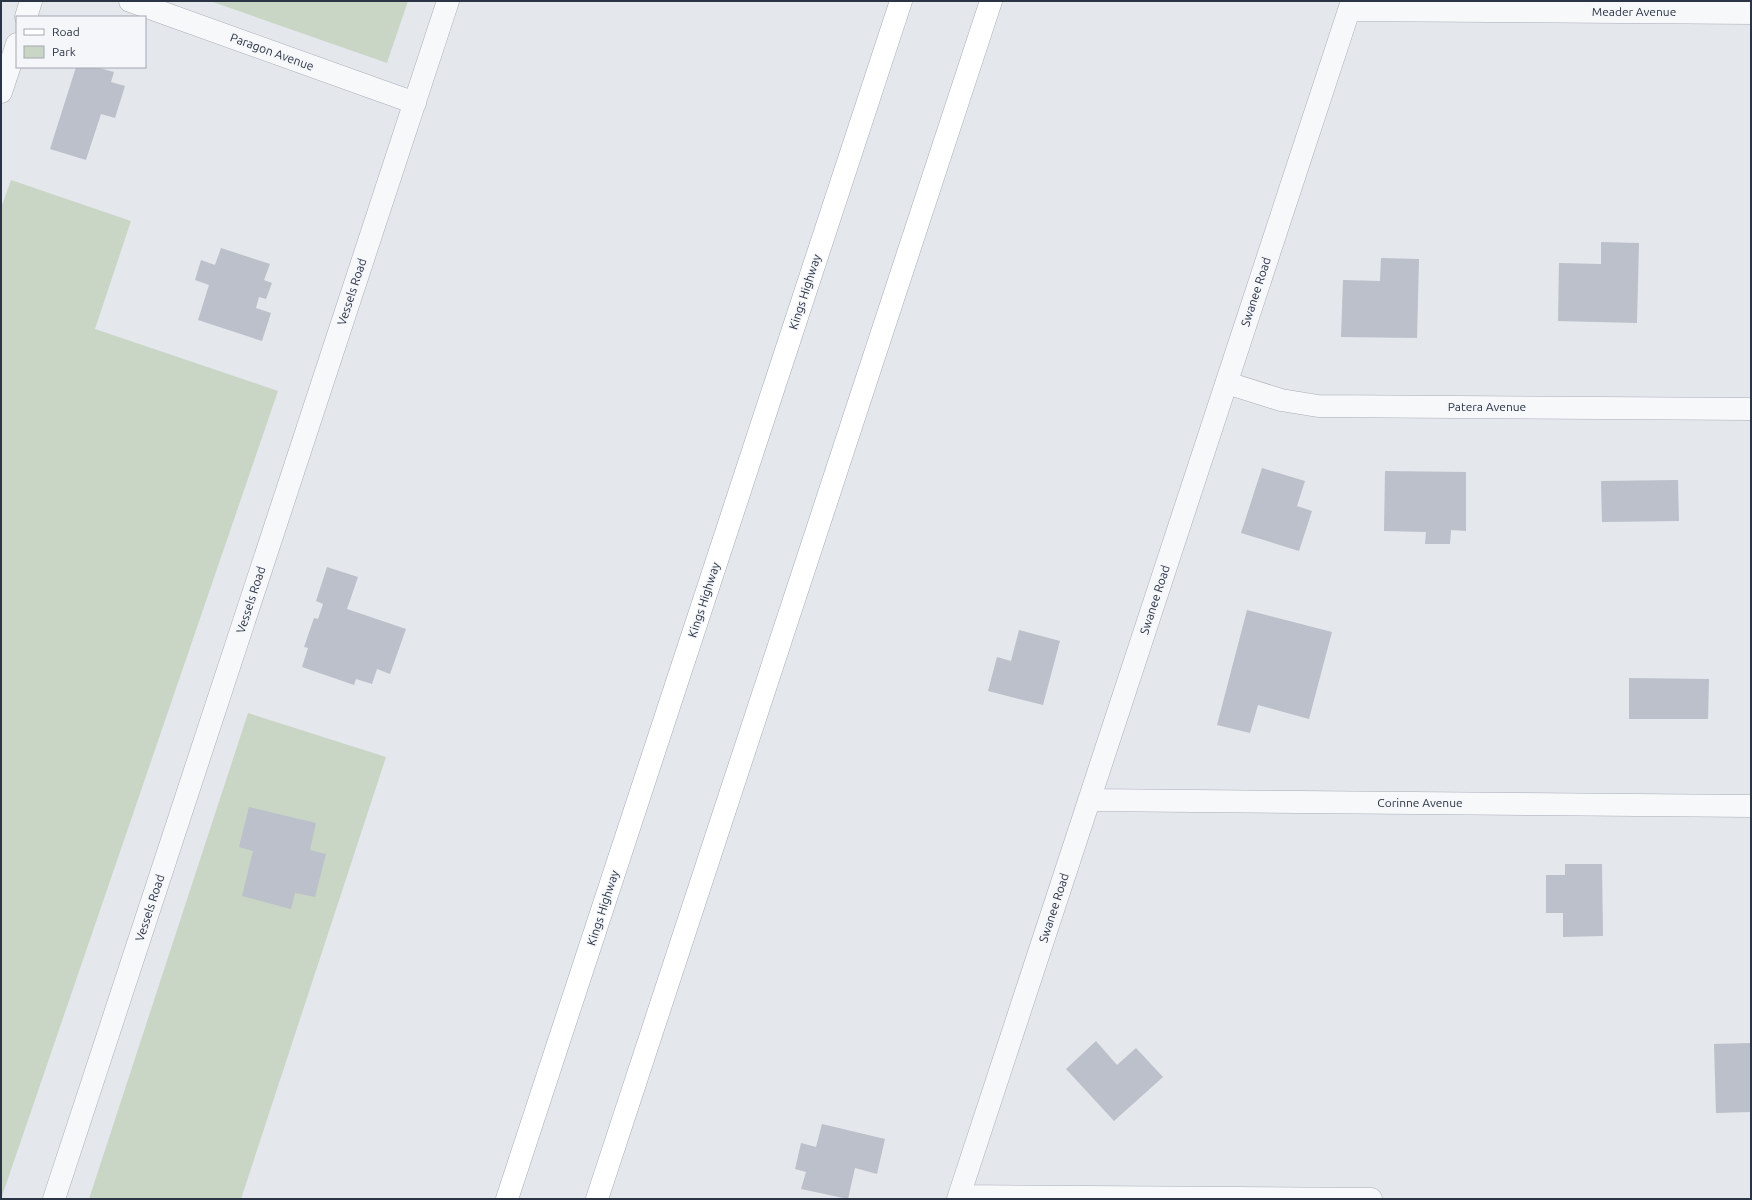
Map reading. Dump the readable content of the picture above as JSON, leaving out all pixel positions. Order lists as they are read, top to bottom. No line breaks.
{"streets":{"main road":["Kings Highway"],"street":["Meader Avenue","Paragon Avenue","Vessels Road","Swanee Road","Patera Avenue","Corinne Avenue"]},"crossings":[["Meader Avenue","Swanee Road"],["Paragon Avenue","Vessels Road"],["Swanee Road","Patera Avenue"],["Swanee Road","Corinne Avenue"]],"legend":["Road","Park"]}
